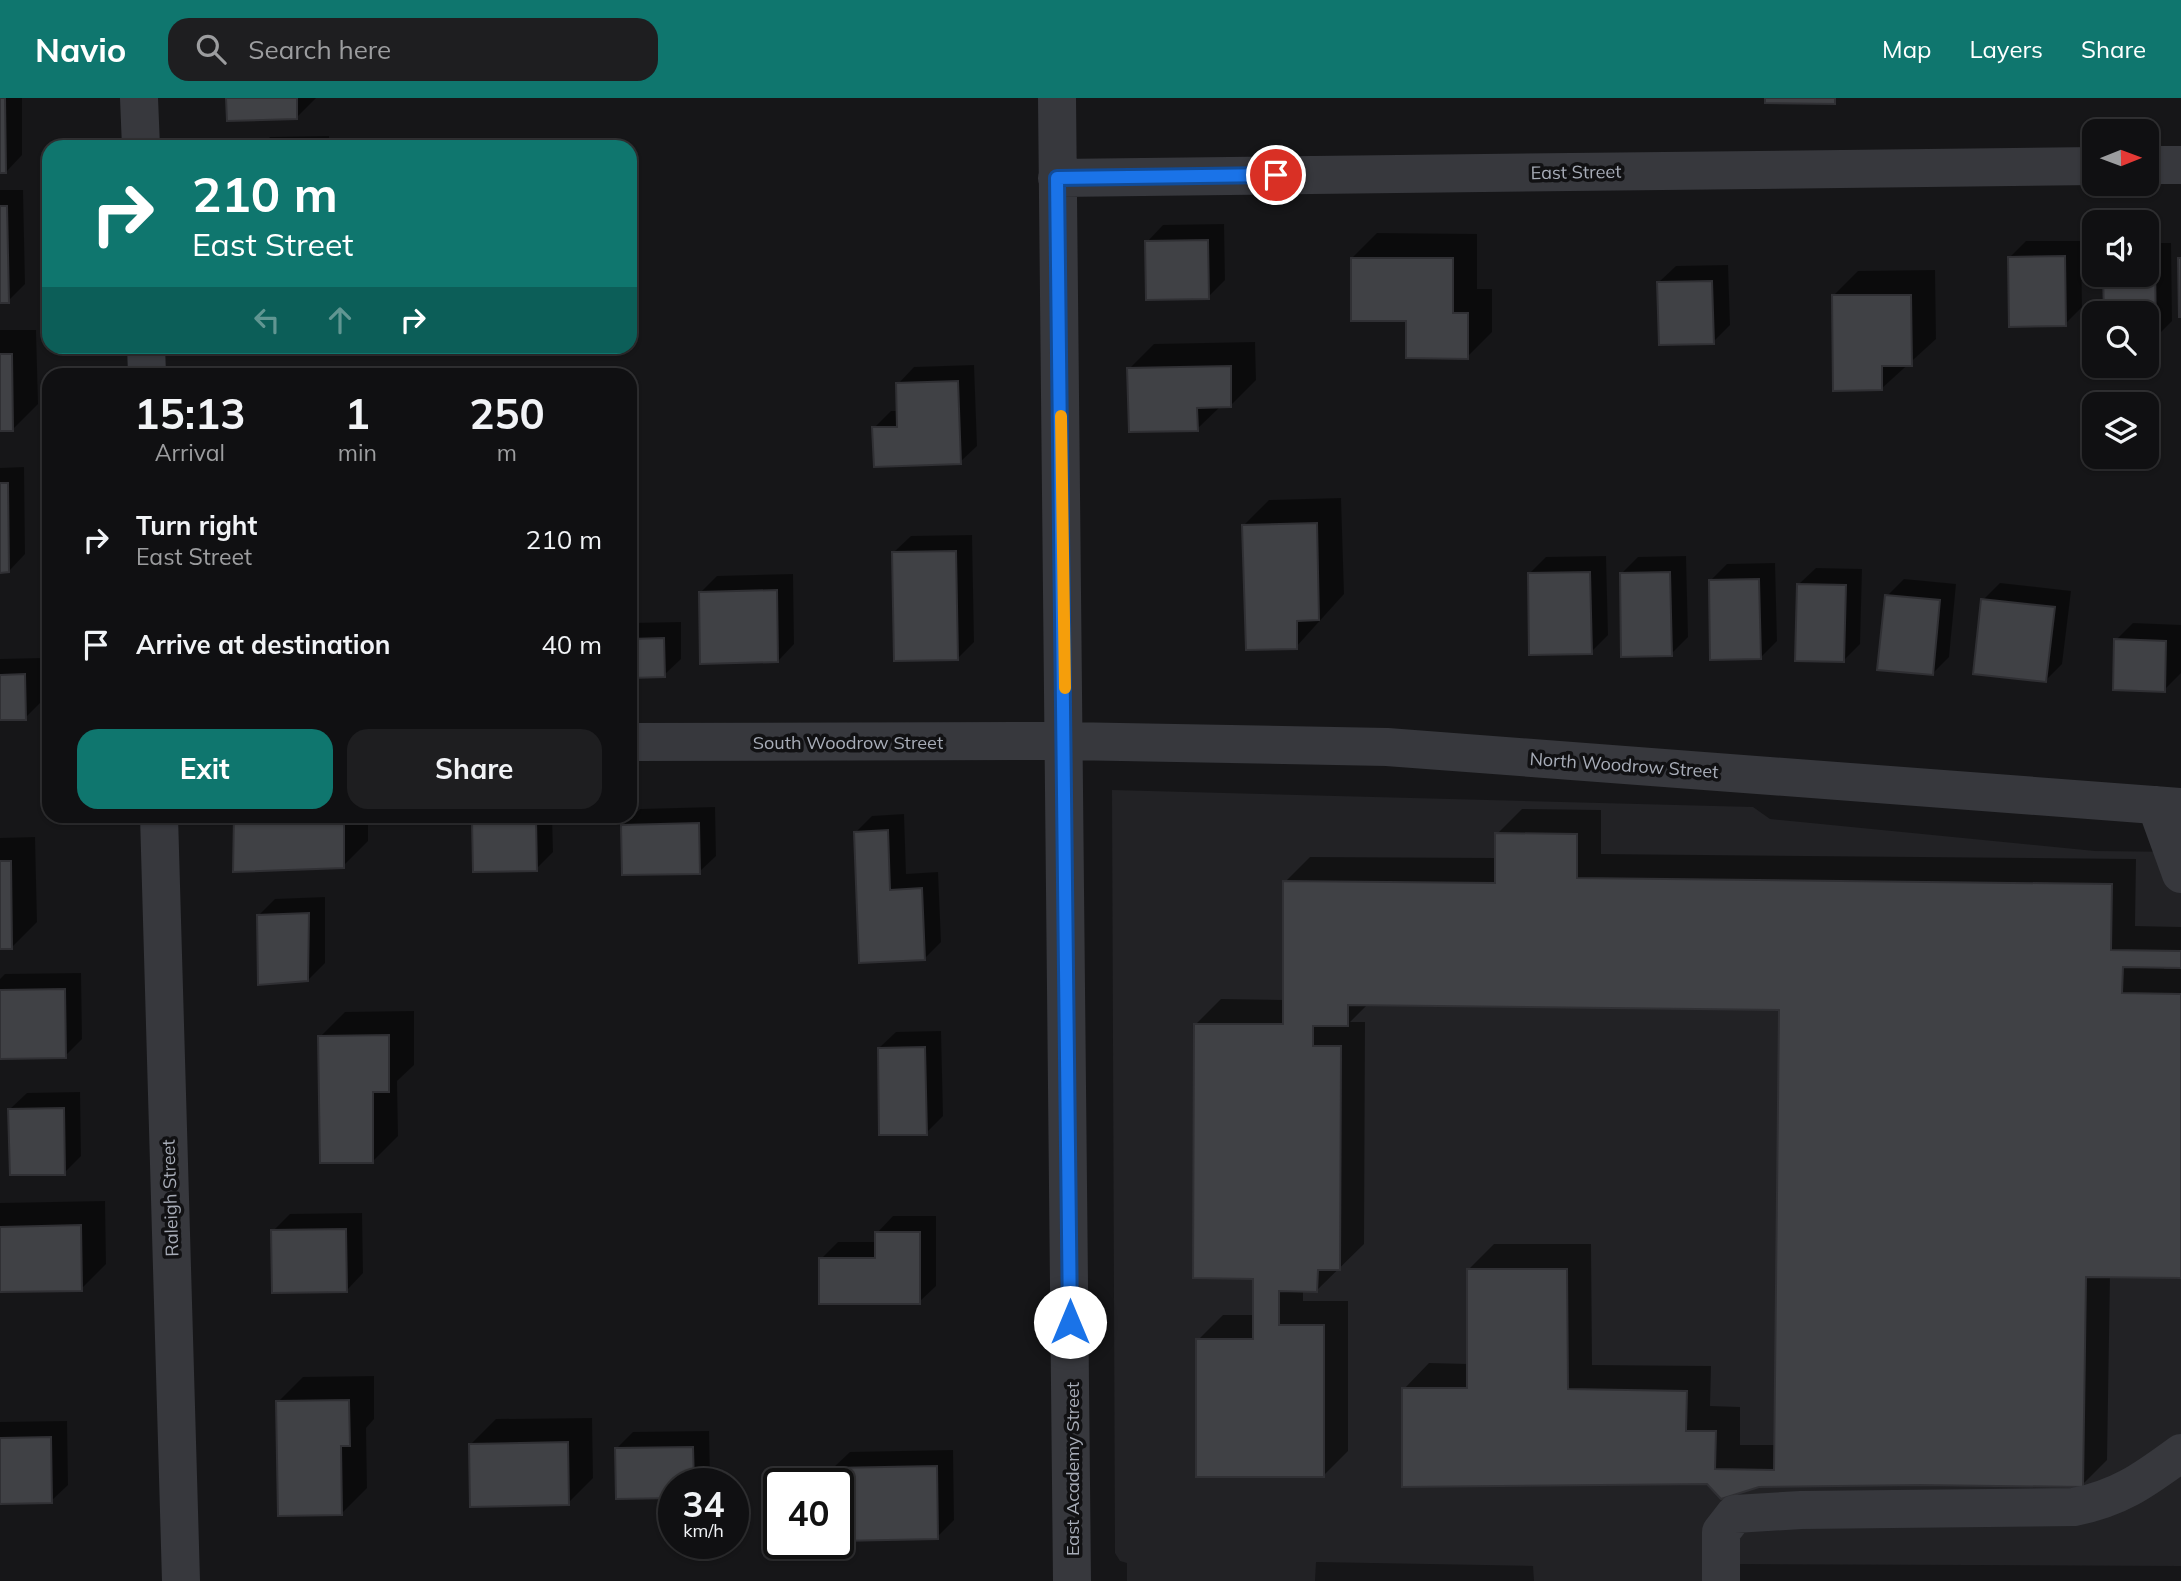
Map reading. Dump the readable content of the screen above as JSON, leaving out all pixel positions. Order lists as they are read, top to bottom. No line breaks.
{"streets":{"street":["East Street","South Woodrow Street","North Woodrow Street","Raleigh Street","East Academy Street"]},"crossings":[["East Street","East Academy Street"],["South Woodrow Street","North Woodrow Street"],["South Woodrow Street","East Academy Street"],["North Woodrow Street","East Academy Street"]],"north":"right","page":{"header":"Navio","search":"Search here","nav":["Map","Layers","Share"],"turn":["210 m","East Street"],"eta":["15:13","Arrival","1","min","250","m"],"list":[{"name":"Turn right","note":"East Street","value":"210 m"},{"name":"Arrive at destination","value":"40 m"}],"buttons":["Exit","Share"],"speed":"34 km/h","limit":"40"}}
